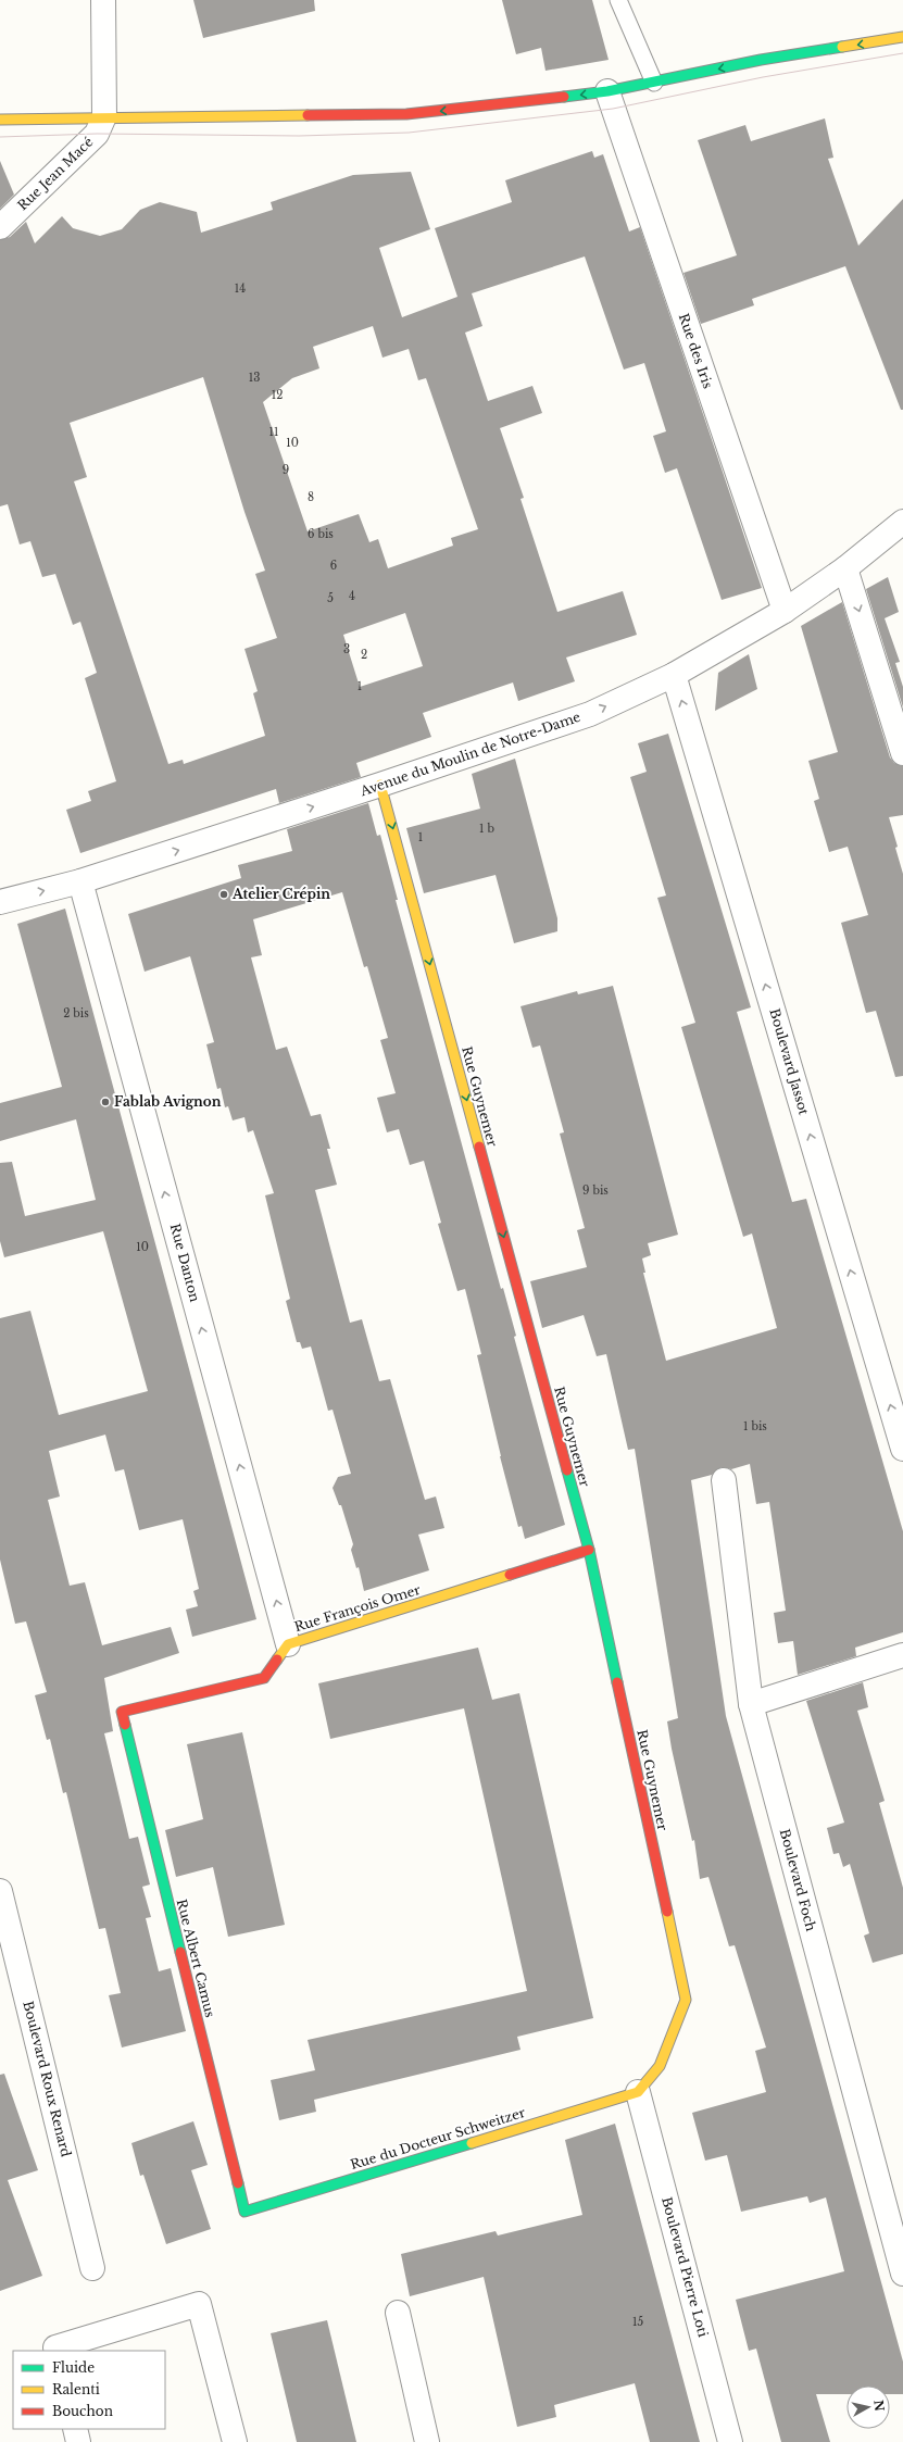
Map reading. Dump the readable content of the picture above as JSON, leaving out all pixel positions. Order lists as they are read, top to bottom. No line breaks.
{"streets":{"street":["Rue Jean Macé","Rue des Iris","Avenue du Moulin de Notre-Dame","Boulevard Jassot","Rue Guynemer","Rue Danton","Rue François Omer","Boulevard Foch","Rue Albert Camus","Boulevard Roux Renard","Rue du Docteur Schweitzer","Boulevard Pierre Loti"]},"crossings":[["Rue des Iris","Avenue du Moulin de Notre-Dame"],["Avenue du Moulin de Notre-Dame","Boulevard Jassot"],["Avenue du Moulin de Notre-Dame","Rue Guynemer"],["Avenue du Moulin de Notre-Dame","Rue Danton"],["Rue Guynemer","Rue François Omer"],["Rue Guynemer","Rue du Docteur Schweitzer"],["Rue Guynemer","Boulevard Pierre Loti"],["Rue Danton","Rue François Omer"],["Rue François Omer","Rue Albert Camus"],["Rue Albert Camus","Rue du Docteur Schweitzer"],["Rue du Docteur Schweitzer","Boulevard Pierre Loti"]],"one_way":["Avenue du Moulin de Notre-Dame","Boulevard Jassot","Rue Guynemer","Rue Danton"],"places":["Atelier Crépin","Fablab Avignon"],"house_numbers":["14","13","12","11","10","9","8","6 bis","6","4","5","3","2","1","1 b","1","2 bis","9 bis","10","1 bis","15"],"legend":["Fluide","Ralenti","Bouchon"],"north":"right"}
